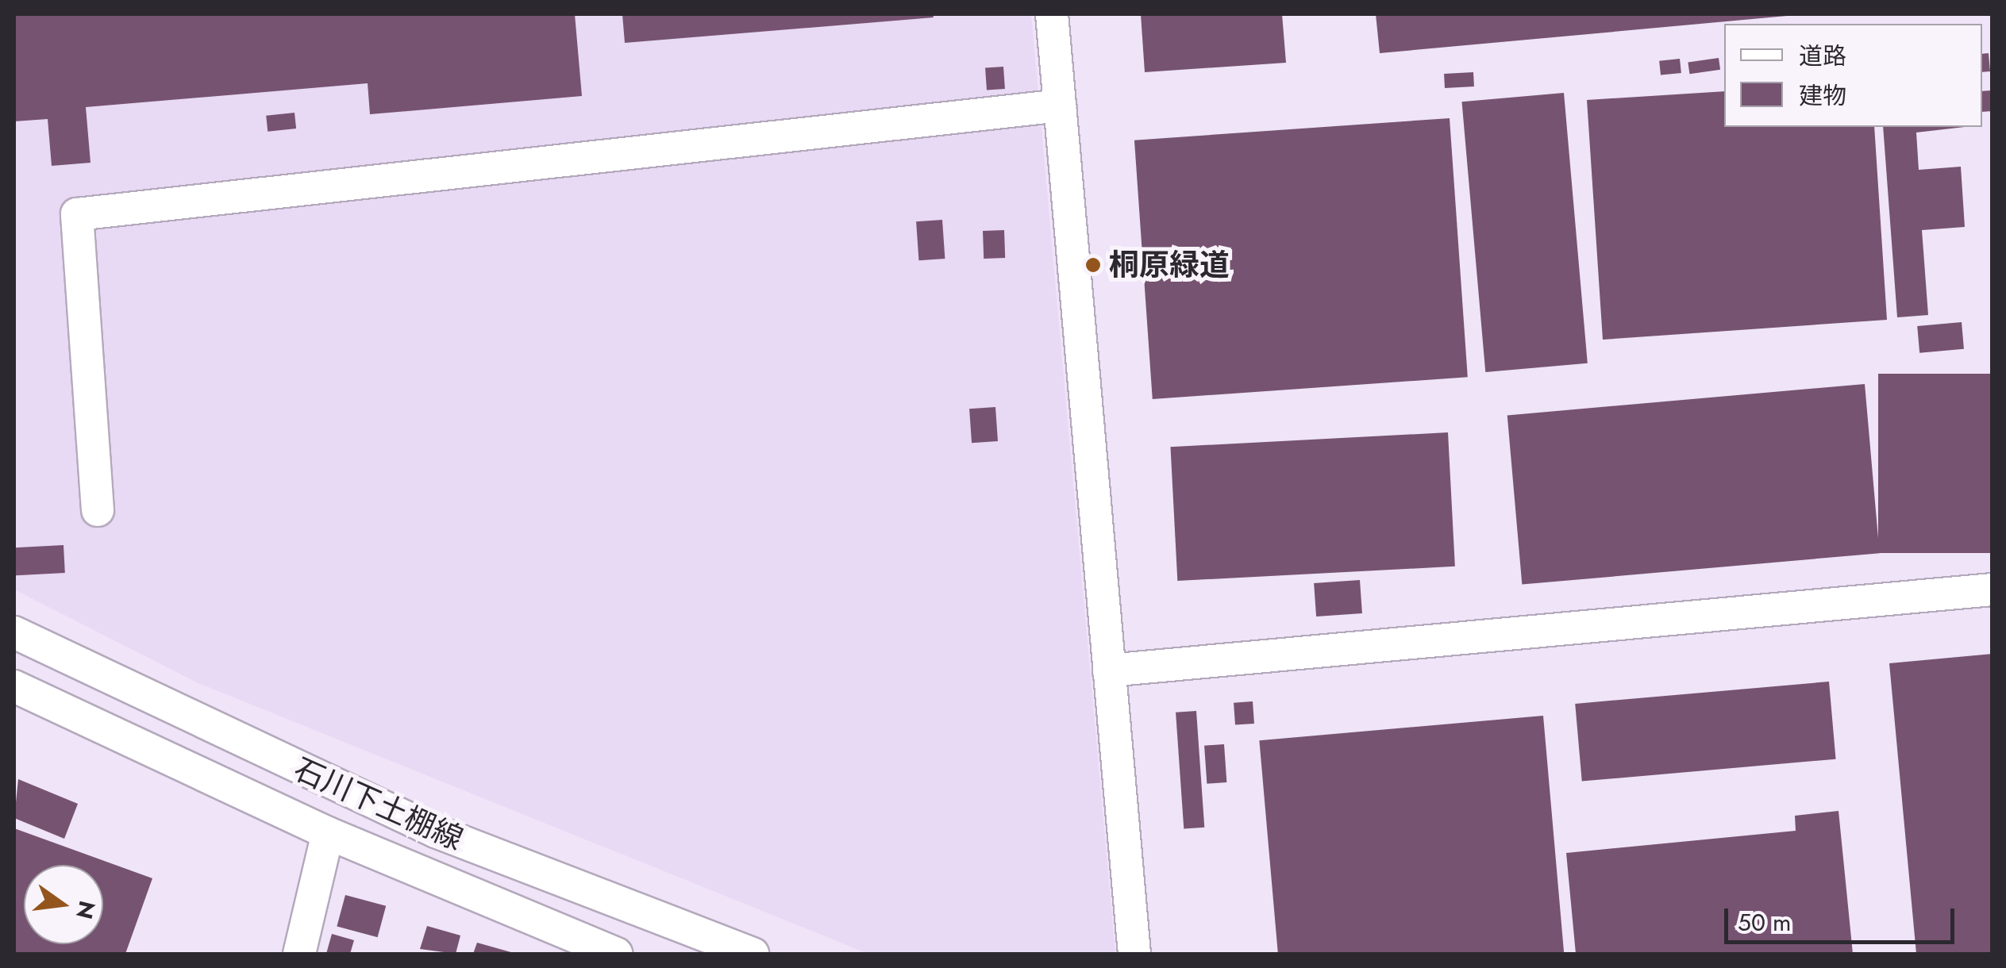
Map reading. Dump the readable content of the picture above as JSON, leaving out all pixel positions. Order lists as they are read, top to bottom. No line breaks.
{"streets":{"street":["石川下土棚線"]},"places":["桐原緑道"],"legend":["道路","建物"],"scale_bar":"50 m","north":"right"}
